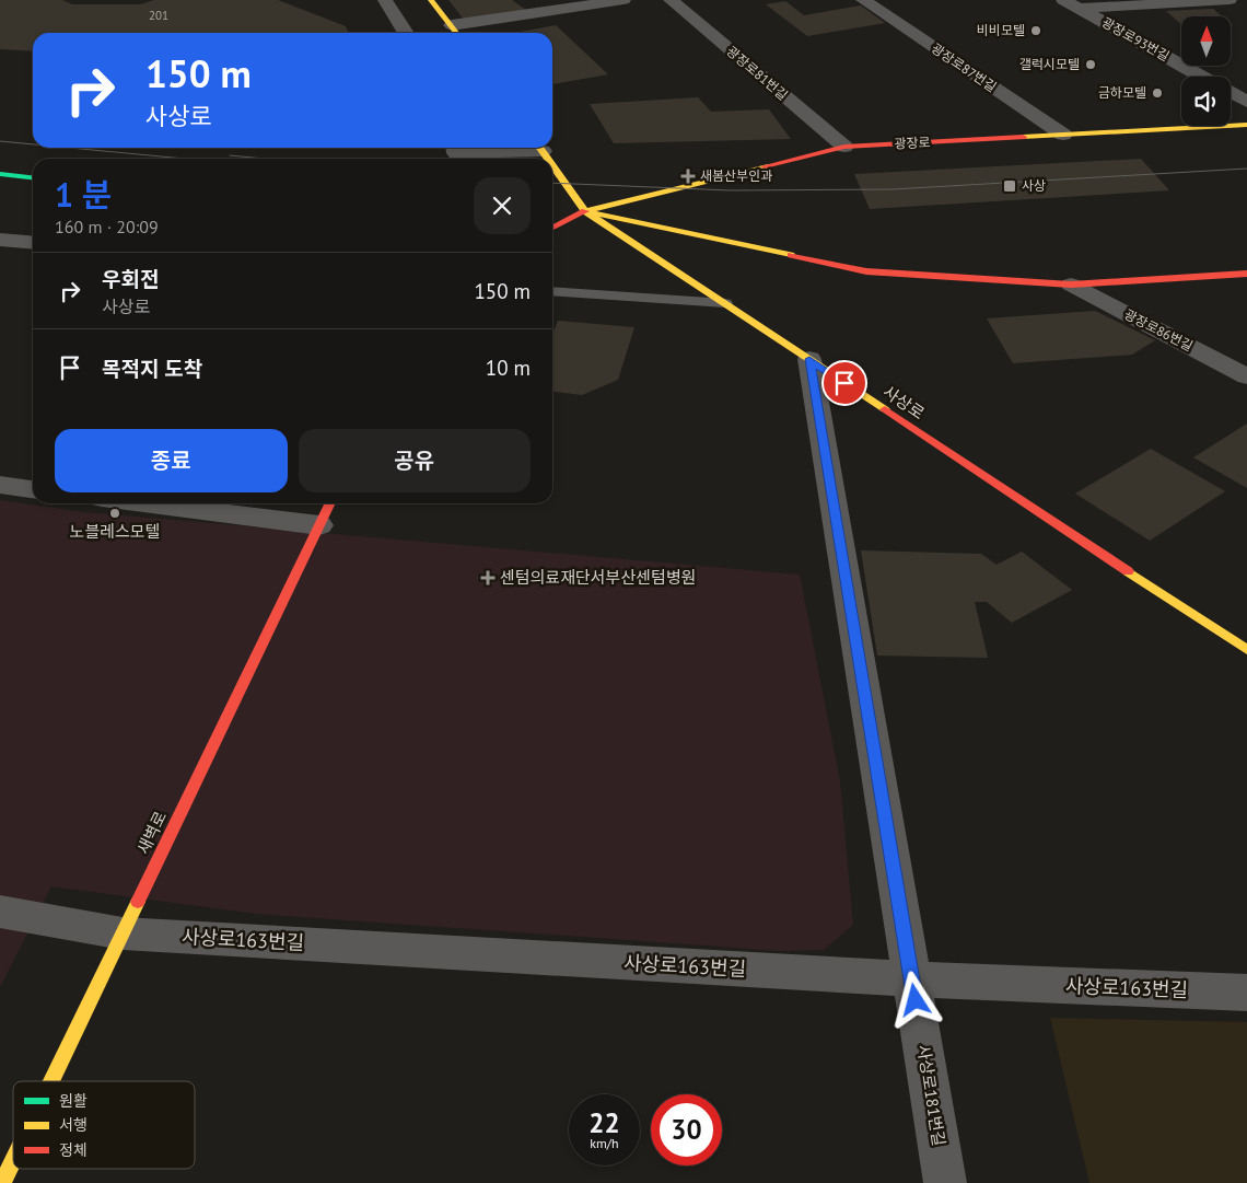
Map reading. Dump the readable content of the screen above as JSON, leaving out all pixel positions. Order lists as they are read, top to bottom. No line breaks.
{"streets":{"main road":["광장로","사상로","새벽로"],"street":["광장로93번길","광장로87번길","광장로81번길","광장로86번길","사상로163번길","사상로181번길"]},"crossings":[["광장로87번길","광장로"],["광장로81번길","광장로"],["광장로","광장로86번길"],["광장로","사상로"],["사상로","사상로181번길"],["새벽로","사상로163번길"],["사상로163번길","사상로181번길"]],"places":{"other":["비비모텔","갤럭시모텔","금하모텔","노블레스모텔"],"health":["새봄산부인과","센텀의료재단서부산센텀병원"],"transit":["사상"]},"house_numbers":["201"],"legend":["원활","서행","정체"],"north":"top","page":{"turn":["150 m","사상로"],"heading":["1 분","160 m · 20:09"],"list":[{"name":"우회전","note":"사상로","value":"150 m"},{"name":"목적지 도착","value":"10 m"}],"buttons":["종료","공유"],"speed":"22 km/h","limit":"30"}}
